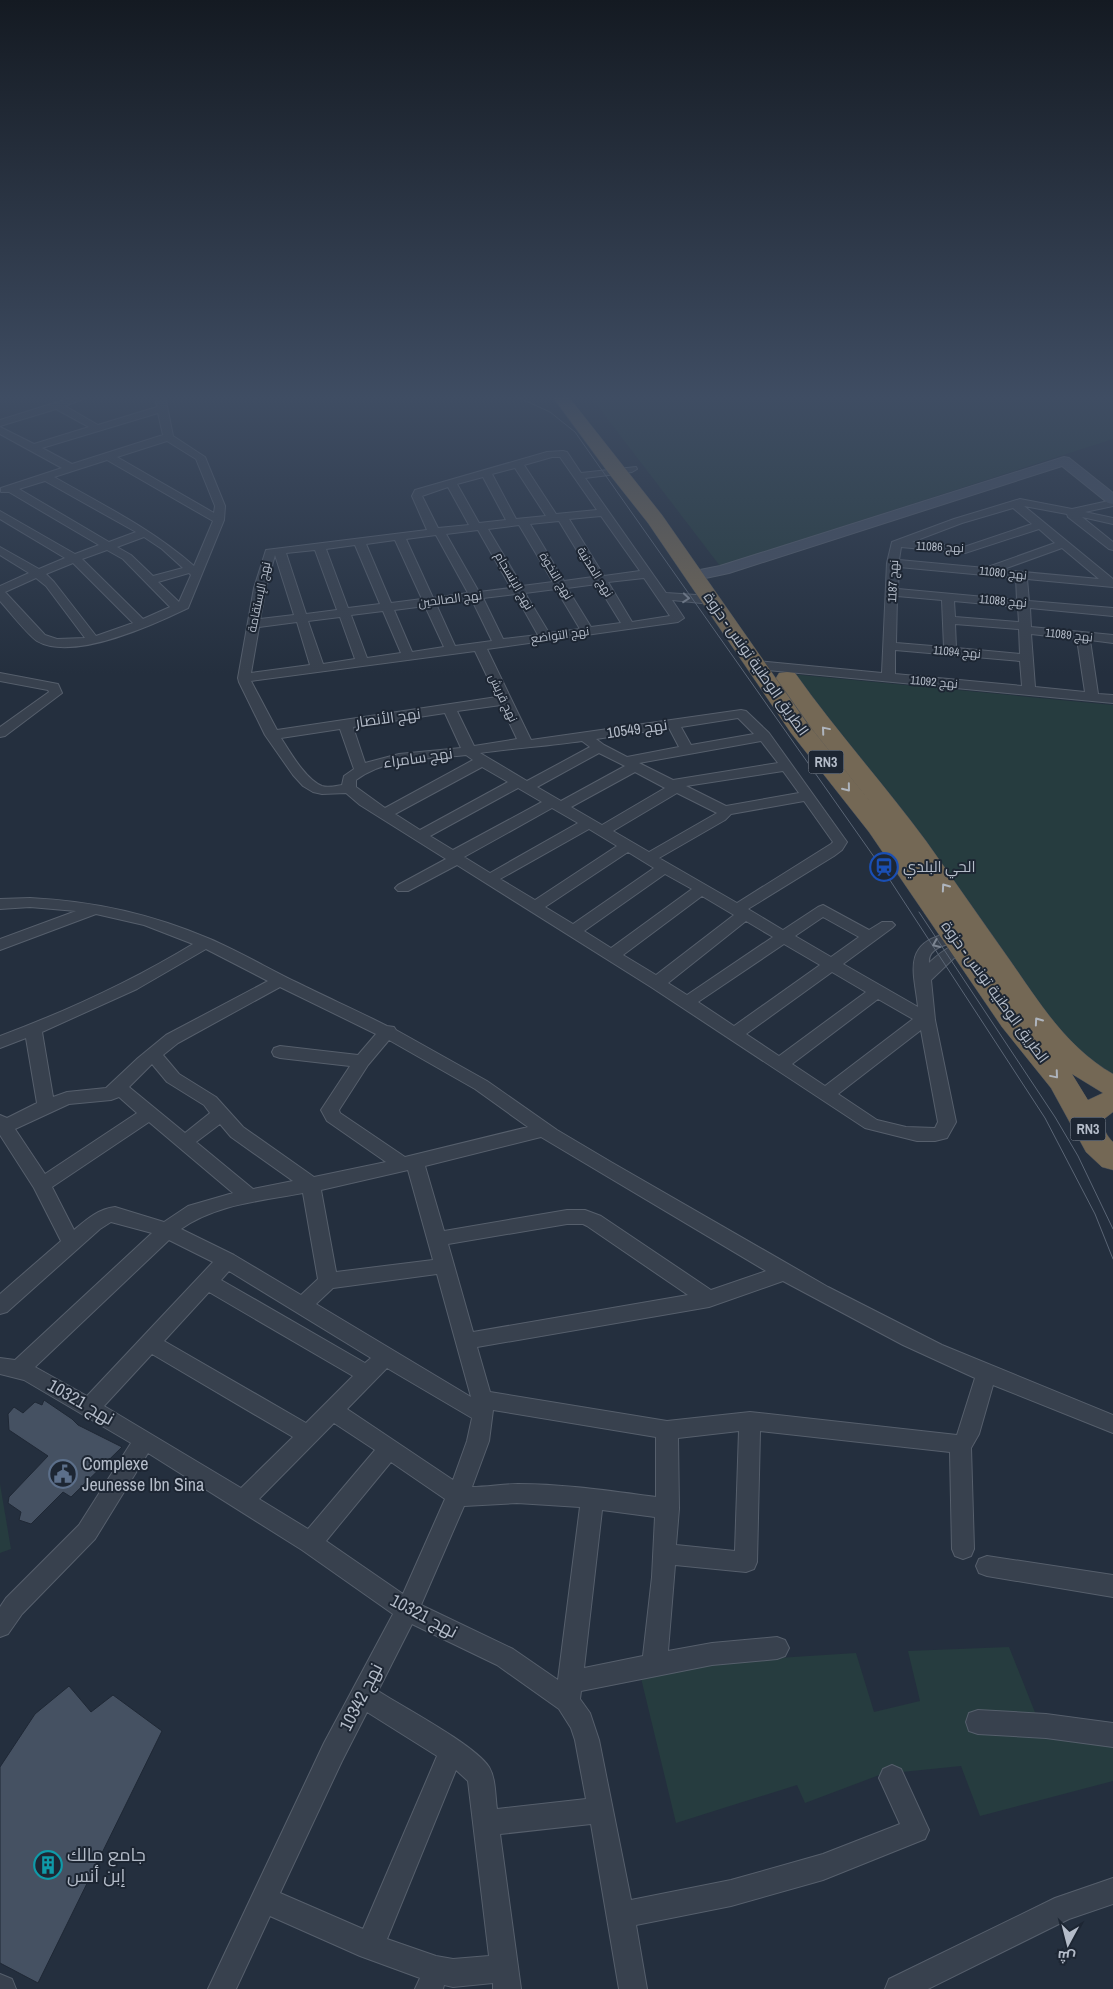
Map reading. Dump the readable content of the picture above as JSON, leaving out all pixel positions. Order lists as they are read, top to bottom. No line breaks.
{"streets":{"highway":["الطريق الوطنية تونس - حزوة","RN3"],"street":["نهج 11086","نهج المدنية","نهج 11080","نهج النخوة","نهج الإنسجام","نهج 1187","نهج الإستقامة","نهج الصالحين","نهج 11088","نهج التواضع","نهج 11089","نهج 11094","نهج 11092","نهج قريش","نهج الأنصار","نهج 10549","نهج سامراء","نهج 10321","نهج 10342"]},"crossings":[["نهج 11086","نهج 1187"],["نهج المدنية","نهج الإستقامة"],["نهج المدنية","نهج الصالحين"],["نهج المدنية","نهج التواضع"],["نهج 11080","نهج 1187"],["نهج النخوة","نهج الإستقامة"],["نهج النخوة","نهج الصالحين"],["نهج النخوة","نهج التواضع"],["نهج الإنسجام","نهج الإستقامة"],["نهج الإنسجام","نهج الصالحين"],["نهج الإنسجام","نهج التواضع"],["نهج 1187","نهج 11088"],["نهج 1187","نهج 11094"],["نهج 1187","نهج 11092"],["نهج الإستقامة","نهج الصالحين"],["نهج الإستقامة","نهج التواضع"],["نهج الصالحين","نهج التواضع"],["نهج التواضع","نهج قريش"],["الطريق الوطنية تونس - حزوة","نهج 11092"],["الطريق الوطنية تونس - حزوة","RN3"],["نهج قريش","نهج الأنصار"],["نهج قريش","نهج 10549"],["نهج 10549","نهج سامراء"],["نهج 10321","نهج 10342"]],"places":{"station":["الحي البلدي"],"public building":["Complexe Jeunesse Ibn Sina"],"building":["جامع مالك إبن أنس"]},"north":"bottom"}
